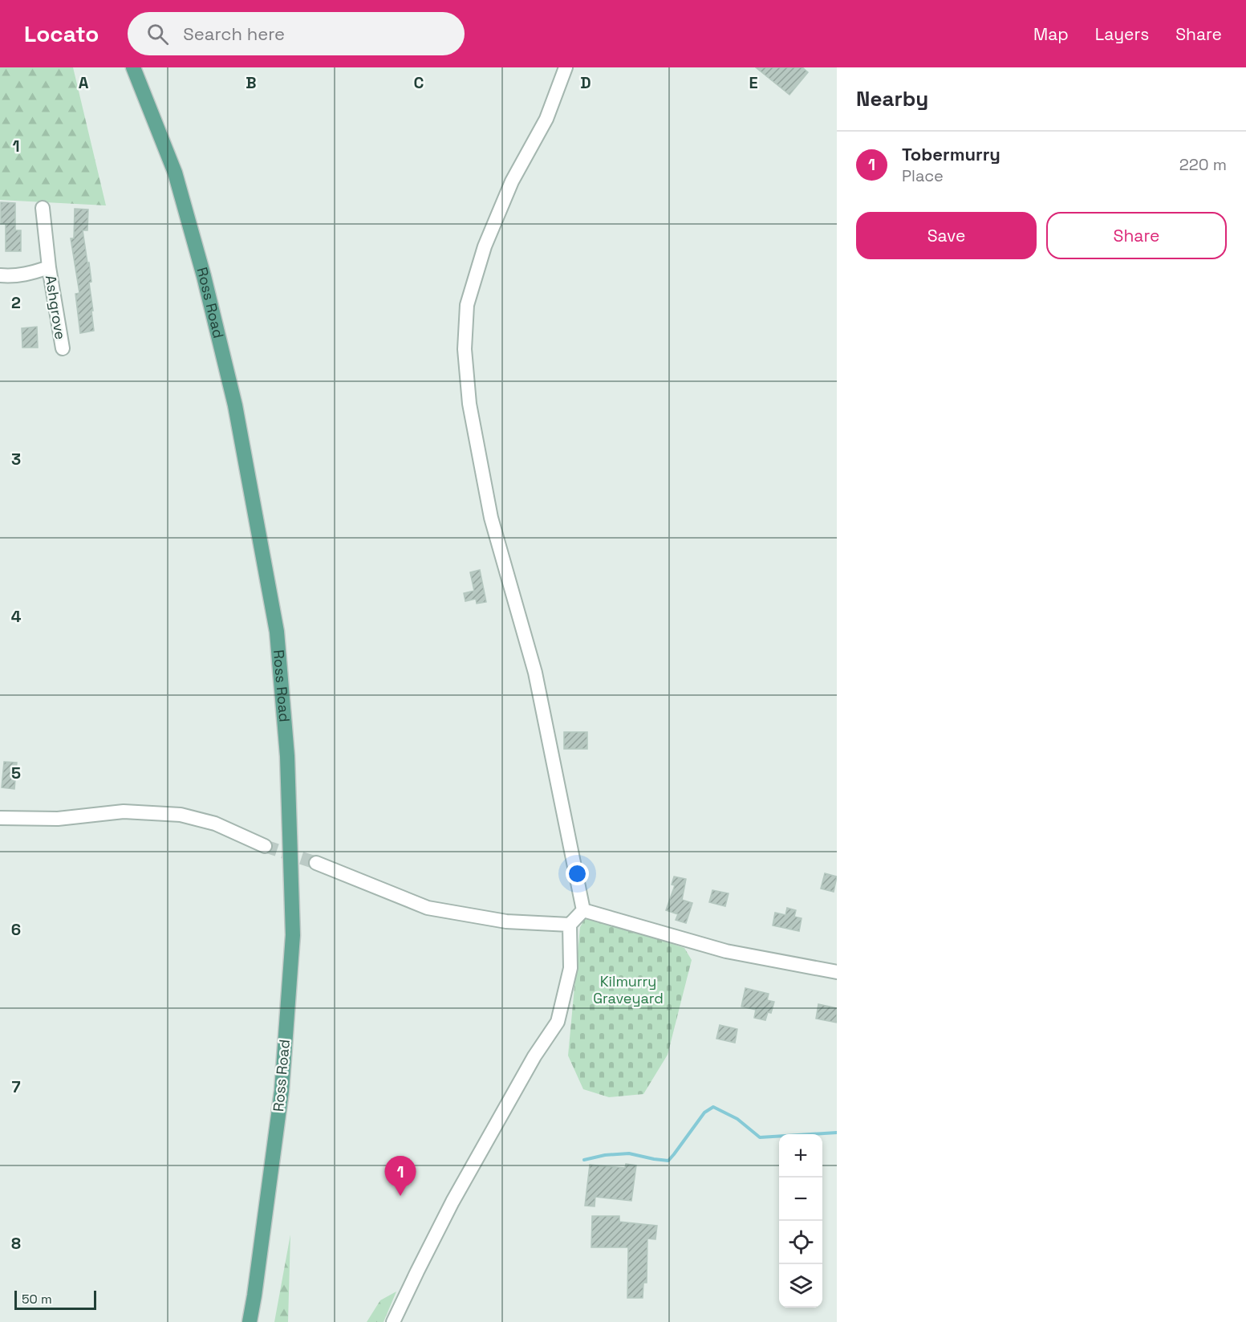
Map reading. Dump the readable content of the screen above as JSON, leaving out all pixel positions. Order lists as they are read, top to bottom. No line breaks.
{"streets":{"main road":["Ross Road"],"street":["Ashgrove"]},"parks":["Kilmurry Graveyard"],"scale_bar":"50 m","page":{"header":"Locato","search":"Search here","nav":["Map","Layers","Share"],"heading":"Nearby","list":[{"mark":"1","name":"Tobermurry","note":"Place","value":"220 m"}],"buttons":["Save","Share"],"map_buttons":["+","−"],"pins":"1","scale":"50 m"},"grid":{"columns":["A","B","C","D","E"],"rows":["1","2","3","4","5","6","7","8"]}}
